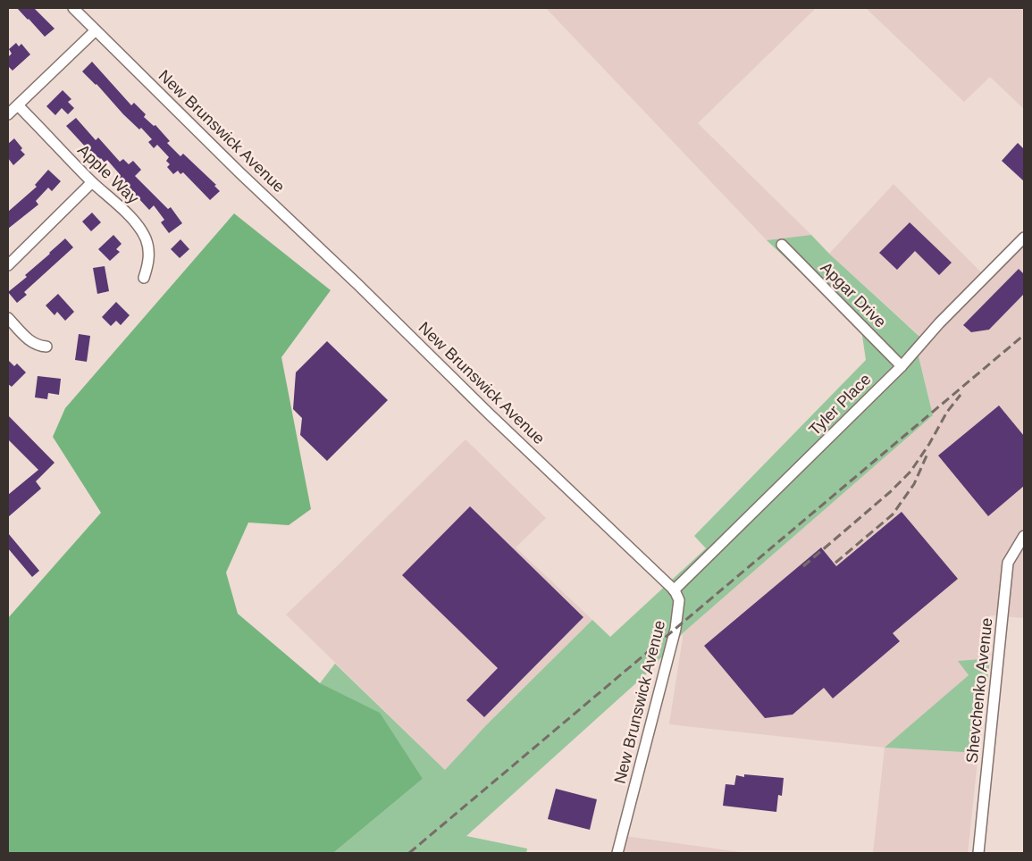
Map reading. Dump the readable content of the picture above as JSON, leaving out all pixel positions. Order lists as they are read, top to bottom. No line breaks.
{"streets":{"street":["New Brunswick Avenue","Apple Way","Apgar Drive","Tyler Place","Shevchenko Avenue"]},"crossings":[["New Brunswick Avenue","Tyler Place"],["Apgar Drive","Tyler Place"]]}
